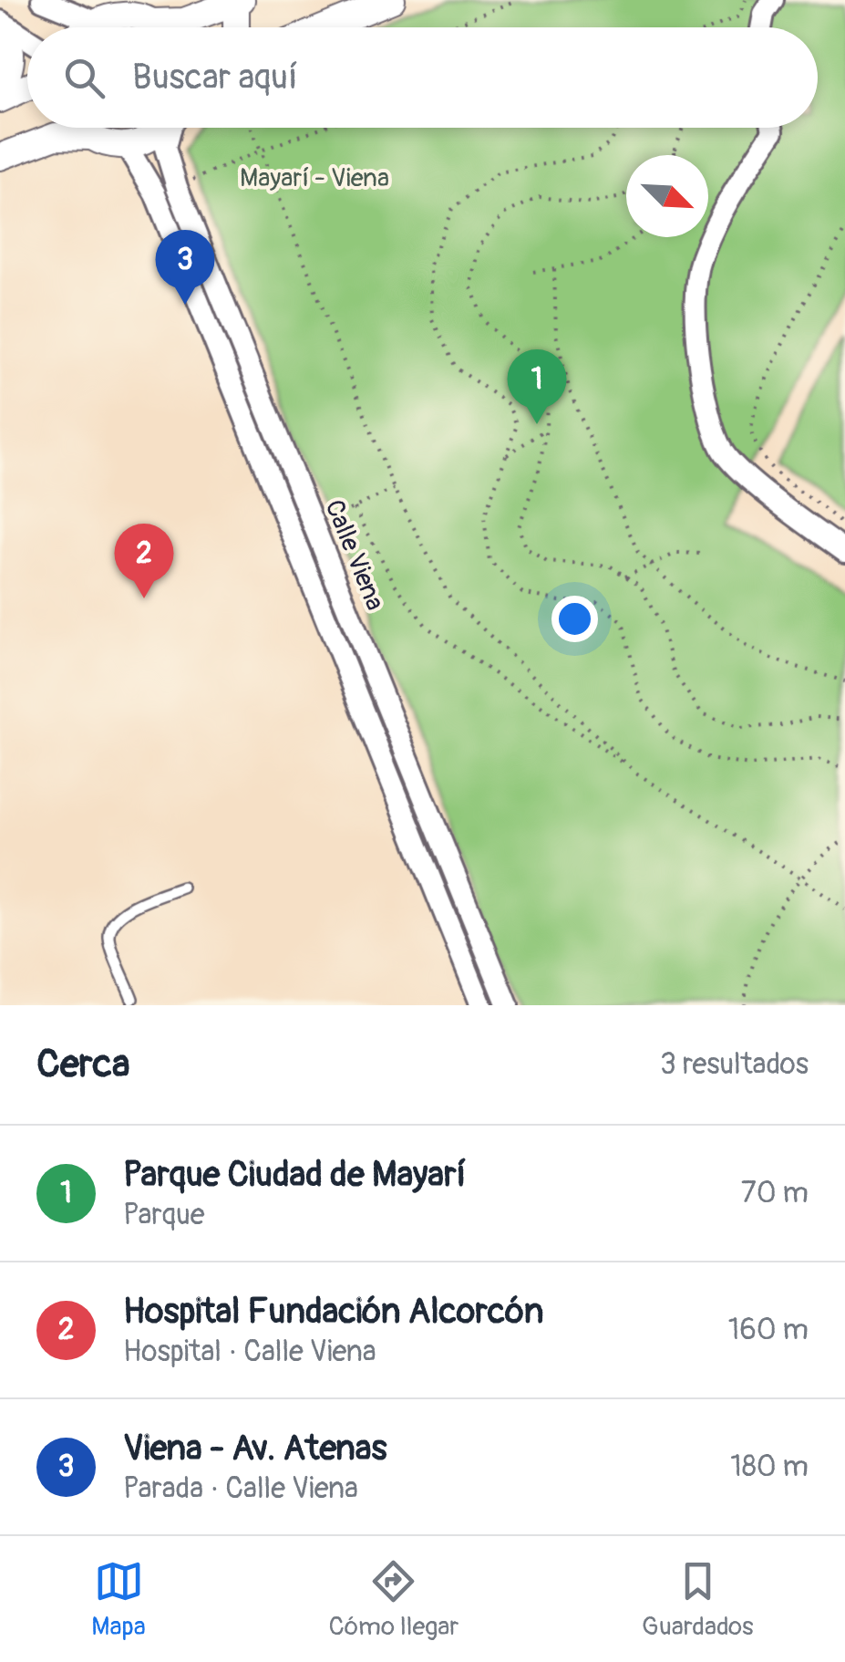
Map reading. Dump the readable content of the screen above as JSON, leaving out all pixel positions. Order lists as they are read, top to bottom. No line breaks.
{"streets":{"street":["Calle Viena"]},"parks":["Mayarí - Viena"],"north":"bottom right","page":{"search":"Buscar aquí","pins":["3","1","2"],"heading":["Cerca","3 resultados"],"list":[{"mark":"1","name":"Parque Ciudad de Mayarí","note":"Parque","value":"70 m"},{"mark":"2","name":"Hospital Fundación Alcorcón","note":"Hospital · Calle Viena","value":"160 m"},{"mark":"3","name":"Viena - Av. Atenas","note":"Parada · Calle Viena","value":"180 m"}],"nav":["Mapa","Cómo llegar","Guardados"]}}
